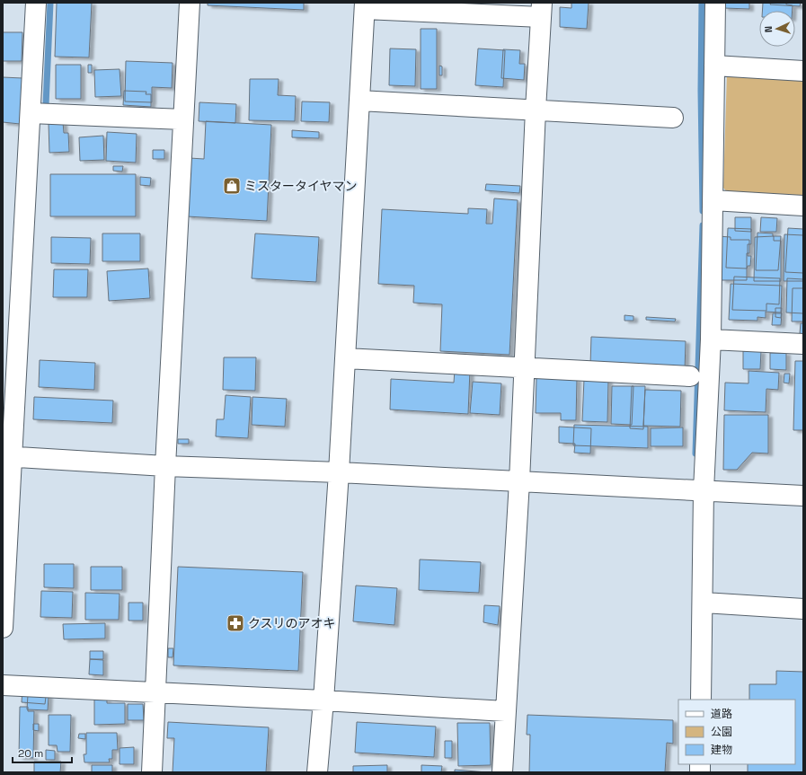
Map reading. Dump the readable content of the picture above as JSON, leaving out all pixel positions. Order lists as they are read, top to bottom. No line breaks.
{"places":{"shop":["ミスタータイヤマン"],"pharmacy":["クスリのアオキ"]},"legend":["道路","公園","建物"],"scale_bar":"20 m","north":"left"}
